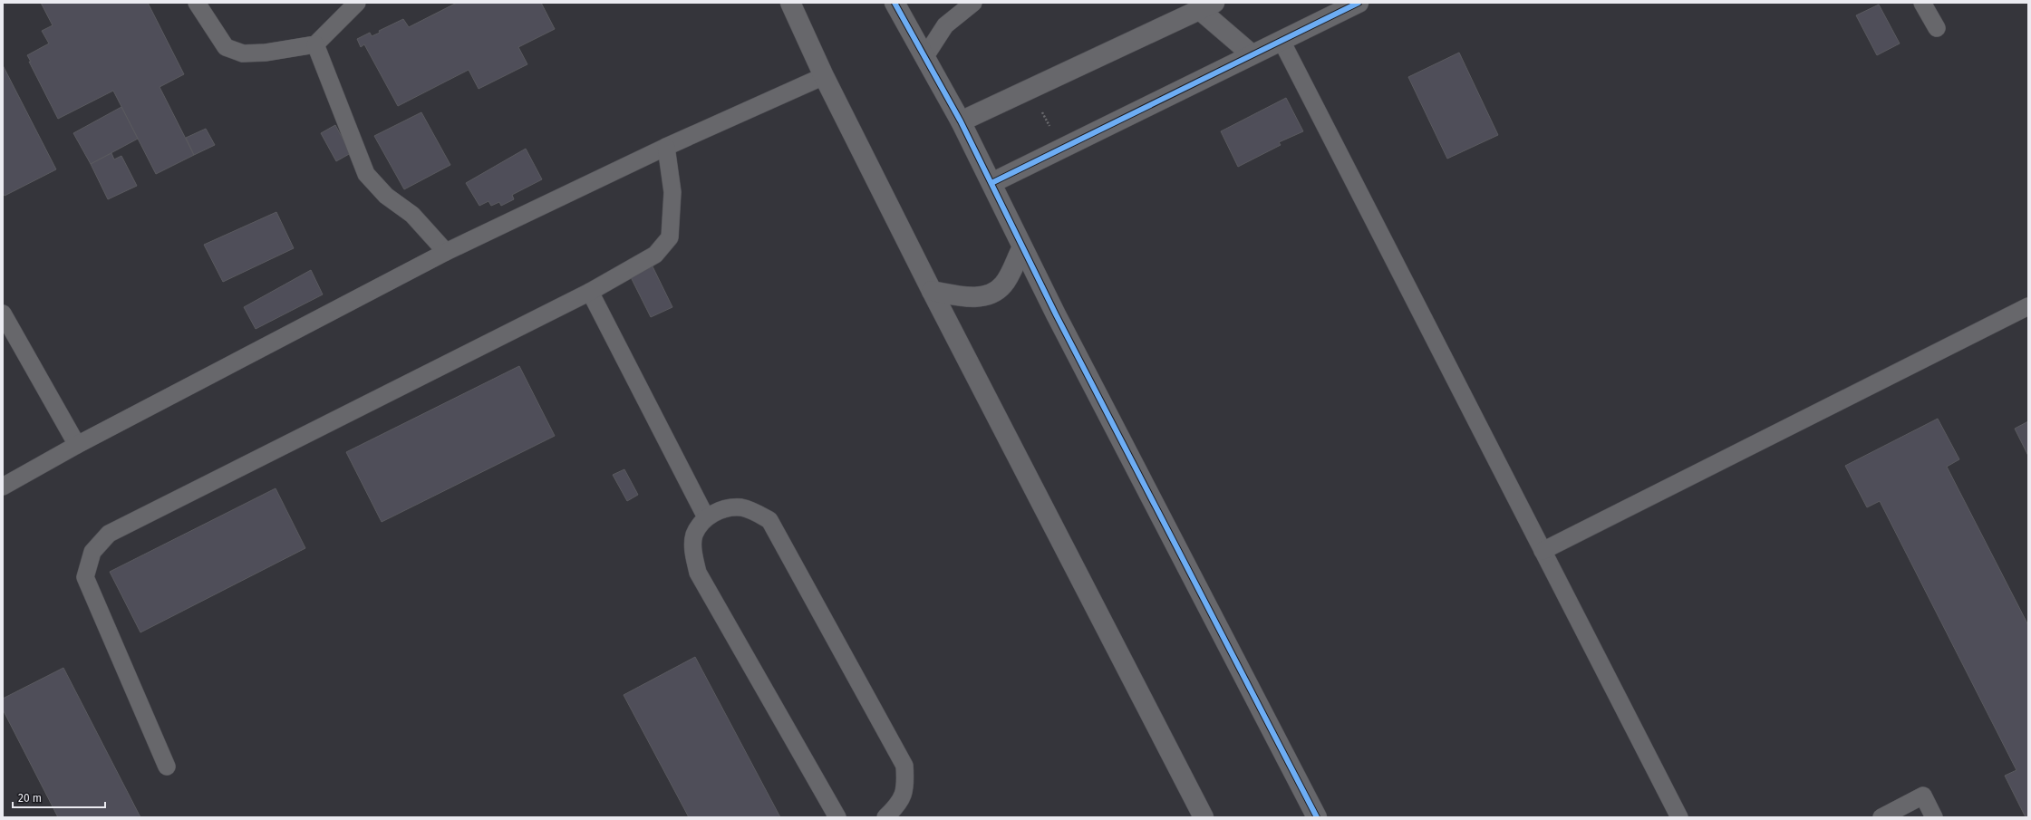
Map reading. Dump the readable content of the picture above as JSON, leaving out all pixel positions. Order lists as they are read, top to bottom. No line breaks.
{"scale_bar":"20 m"}
